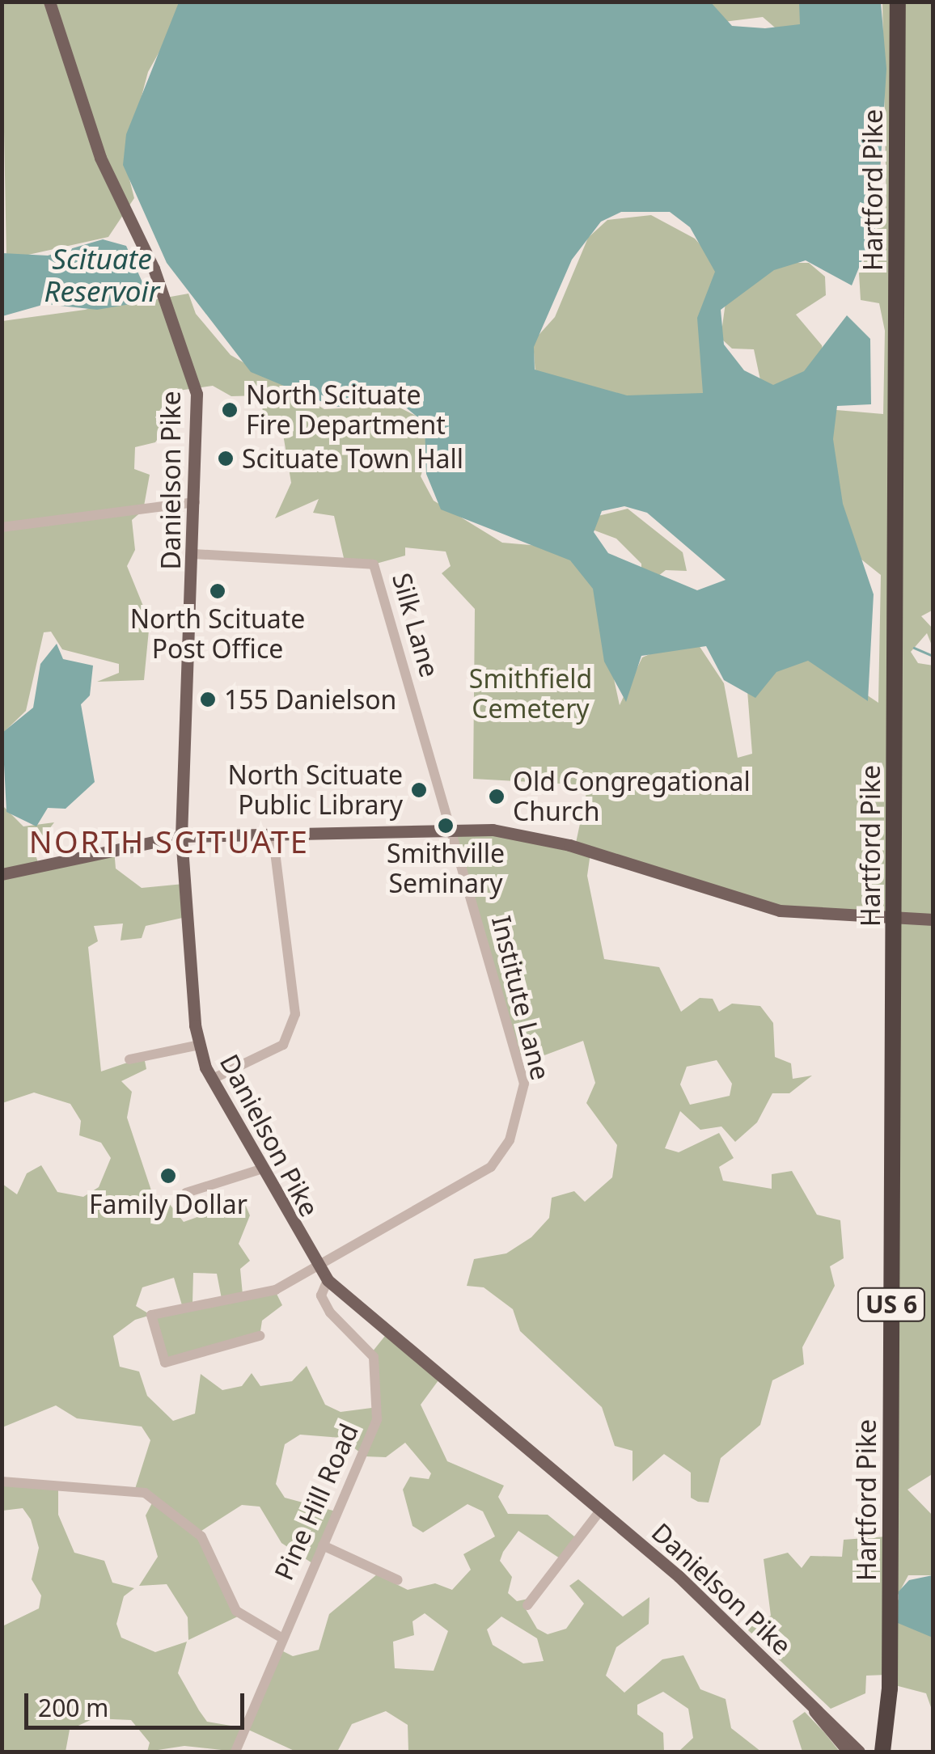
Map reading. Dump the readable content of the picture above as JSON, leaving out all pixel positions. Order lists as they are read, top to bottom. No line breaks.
{"streets":{"highway":["Hartford Pike","US 6"],"main road":["Danielson Pike"],"street":["Silk Lane","Institute Lane","Pine Hill Road"]},"crossings":[["Danielson Pike","Silk Lane"],["Danielson Pike","Institute Lane"],["Danielson Pike","Pine Hill Road"],["Silk Lane","Institute Lane"]],"districts":["NORTH SCITUATE"],"water":["Scituate Reservoir"],"parks":["Smithfield Cemetery"],"places":["North Scituate Fire Department","Scituate Town Hall","North Scituate Post Office","155 Danielson","North Scituate Public Library","Old Congregational Church","Smithville Seminary","Family Dollar"],"scale_bar":"200 m"}
